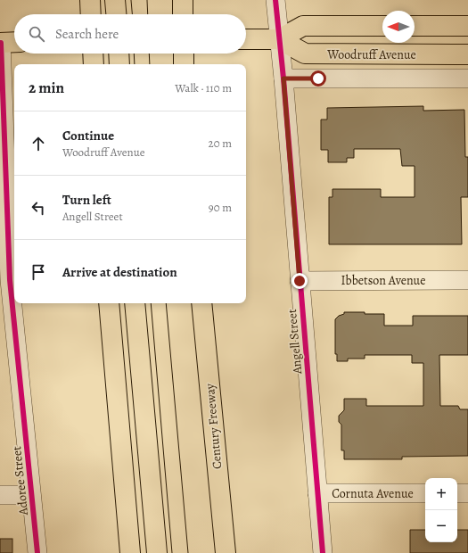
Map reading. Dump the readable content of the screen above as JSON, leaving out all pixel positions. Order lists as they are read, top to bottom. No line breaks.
{"streets":{"main road":["Woodruff Avenue","Century Freeway"],"street":["Ibbetson Avenue","Angell Street","Adoree Street","Cornuta Avenue"]},"crossings":[["Woodruff Avenue","Angell Street"],["Ibbetson Avenue","Angell Street"],["Angell Street","Cornuta Avenue"]],"north":"left","page":{"search":"Search here","heading":["2 min","Walk · 110 m"],"list":[["Continue","Woodruff Avenue","20 m"],["Turn left","Angell Street","90 m"],"Arrive at destination"],"map_buttons":["+","−"]}}
